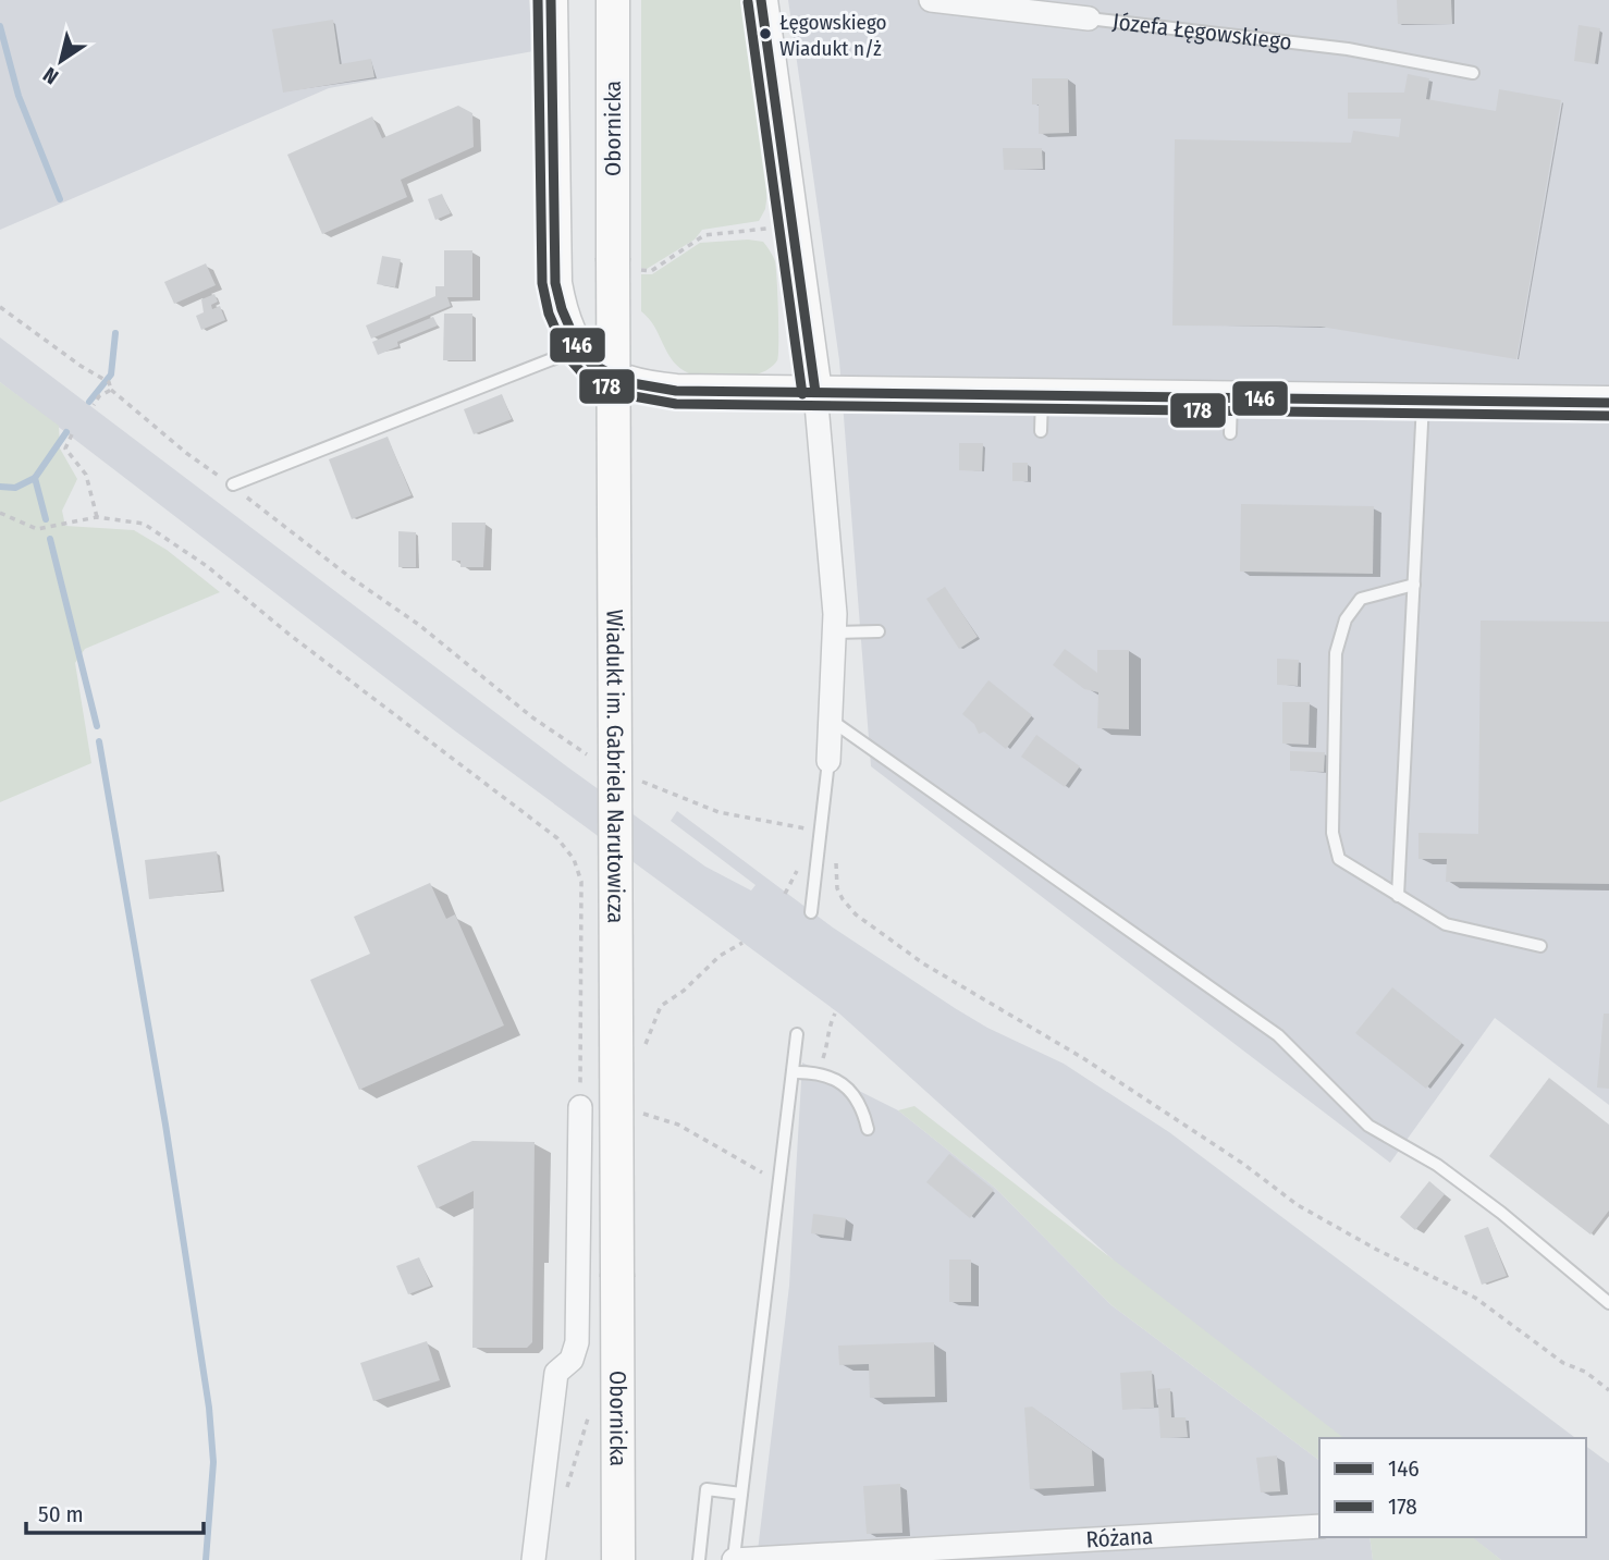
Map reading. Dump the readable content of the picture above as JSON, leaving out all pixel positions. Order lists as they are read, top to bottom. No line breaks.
{"streets":{"street":["Józefa Łęgowskiego","Obornicka","Wiadukt im. Gabriela Narutowicza","Różana"]},"crossings":[["Obornicka","Wiadukt im. Gabriela Narutowicza"]],"places":["Łęgowskiego Wiadukt n/ż"],"lines":["transit line 146","transit line 178"],"legend":["146","178"],"scale_bar":"50 m","north":"bottom left"}
